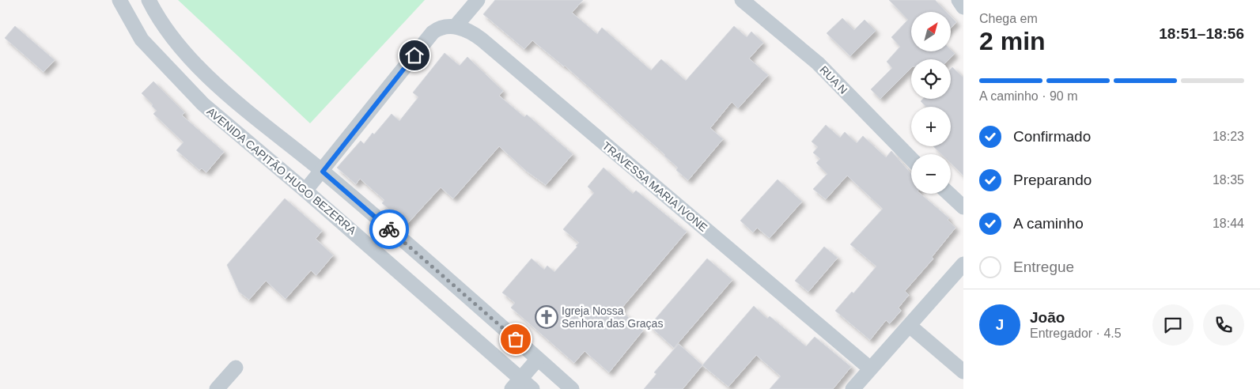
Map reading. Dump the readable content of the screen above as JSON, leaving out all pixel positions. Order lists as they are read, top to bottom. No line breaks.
{"streets":{"street":["RUA N","AVENIDA CAPITÃO HUGO BEZERRA","TRAVESSA MARIA IVONE"]},"places":{"church":["Igreja Nossa Senhora das Graças"]},"north":"top right","page":{"heading":["2 min","Chega em","18:51–18:56"],"panel":["João","Entregador · 4.5"],"map_buttons":["+","−"],"bar":"A caminho · 90 m","list":[["Confirmado","18:23"],["Preparando","18:35"],["A caminho","18:44"],"Entregue"],"round":"J"}}
